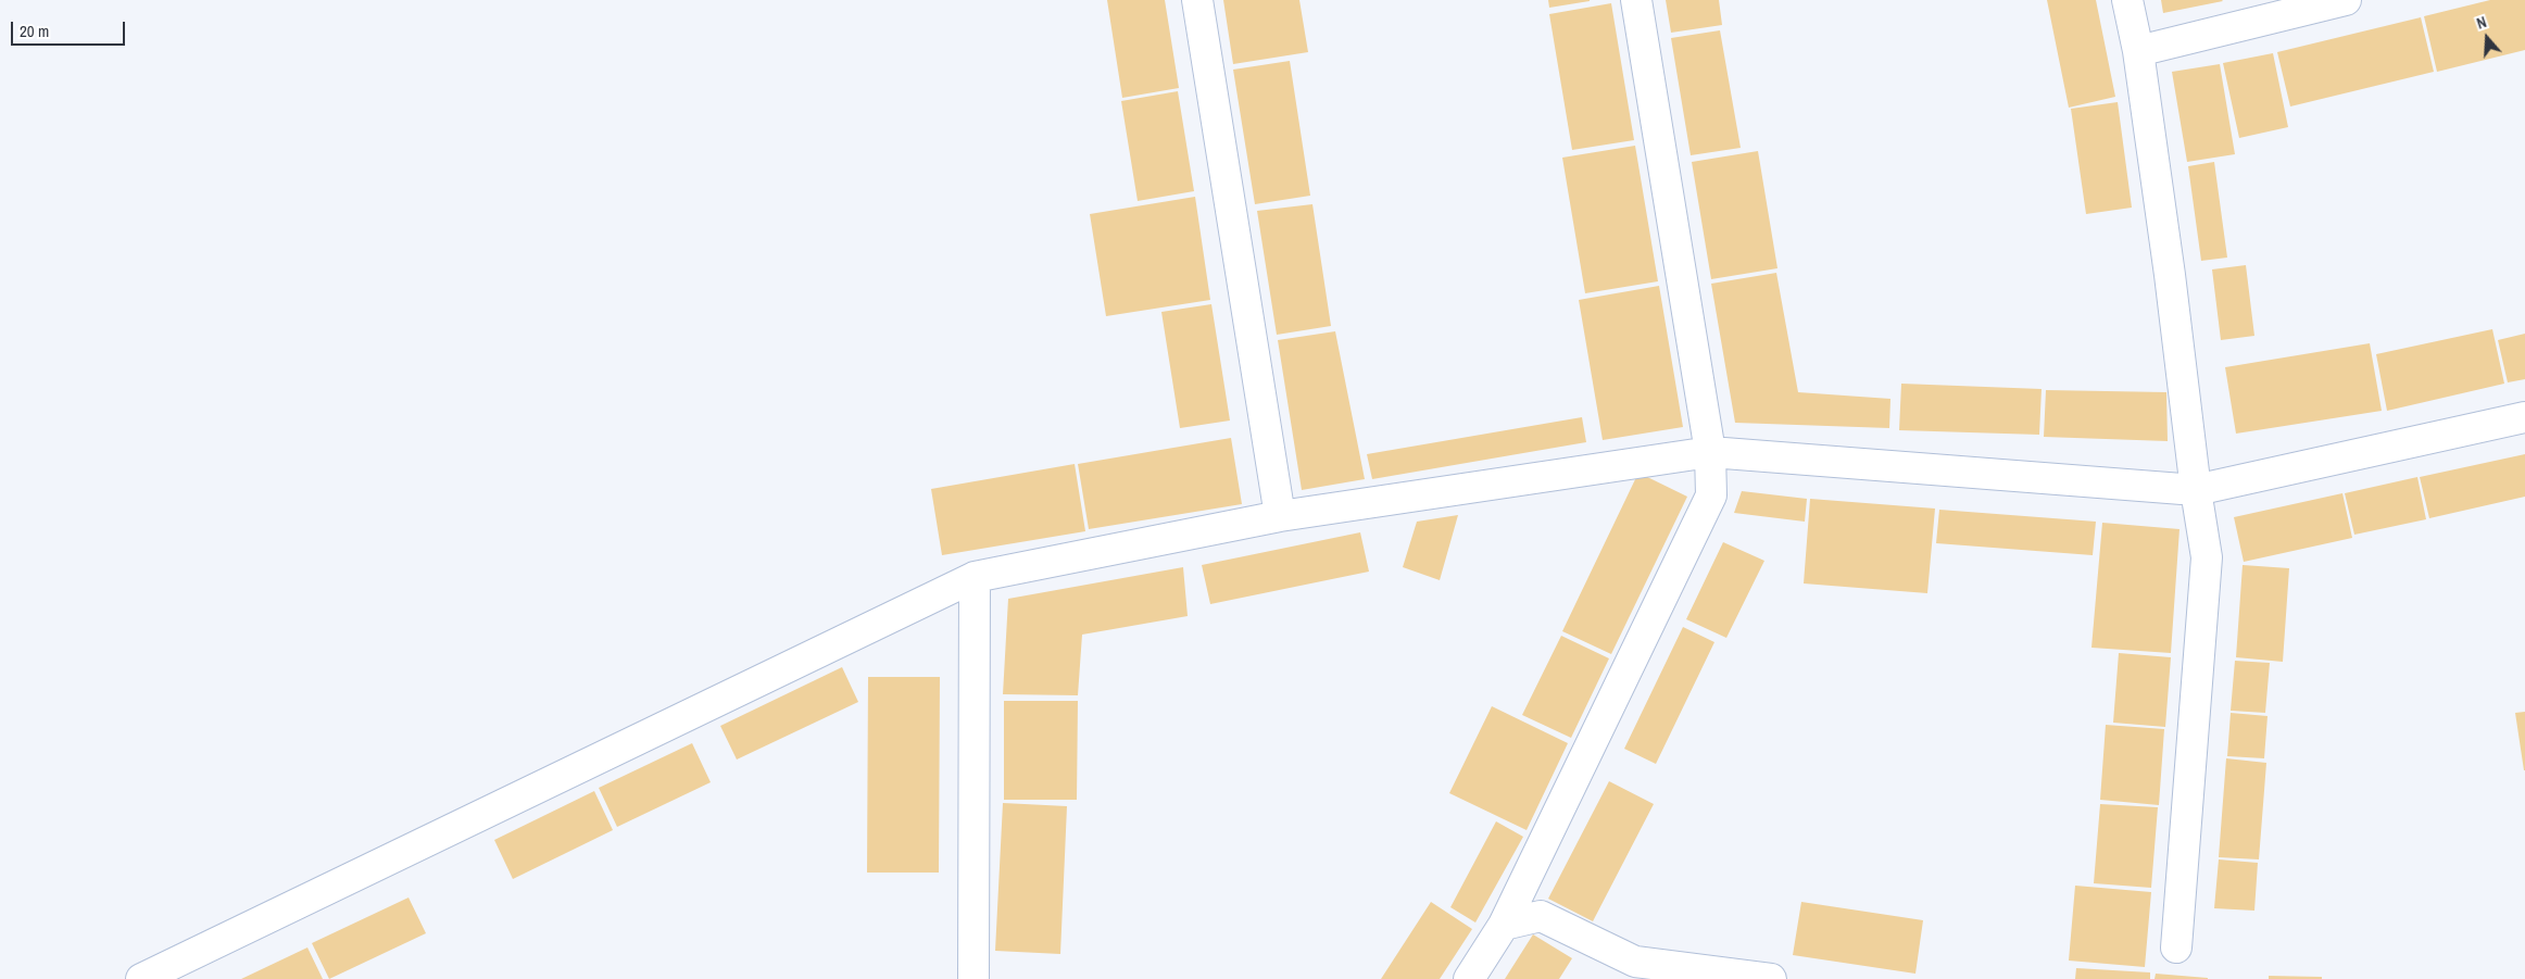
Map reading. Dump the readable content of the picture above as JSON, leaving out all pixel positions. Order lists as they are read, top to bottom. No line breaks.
{"scale_bar":"20 m","north":"top"}
